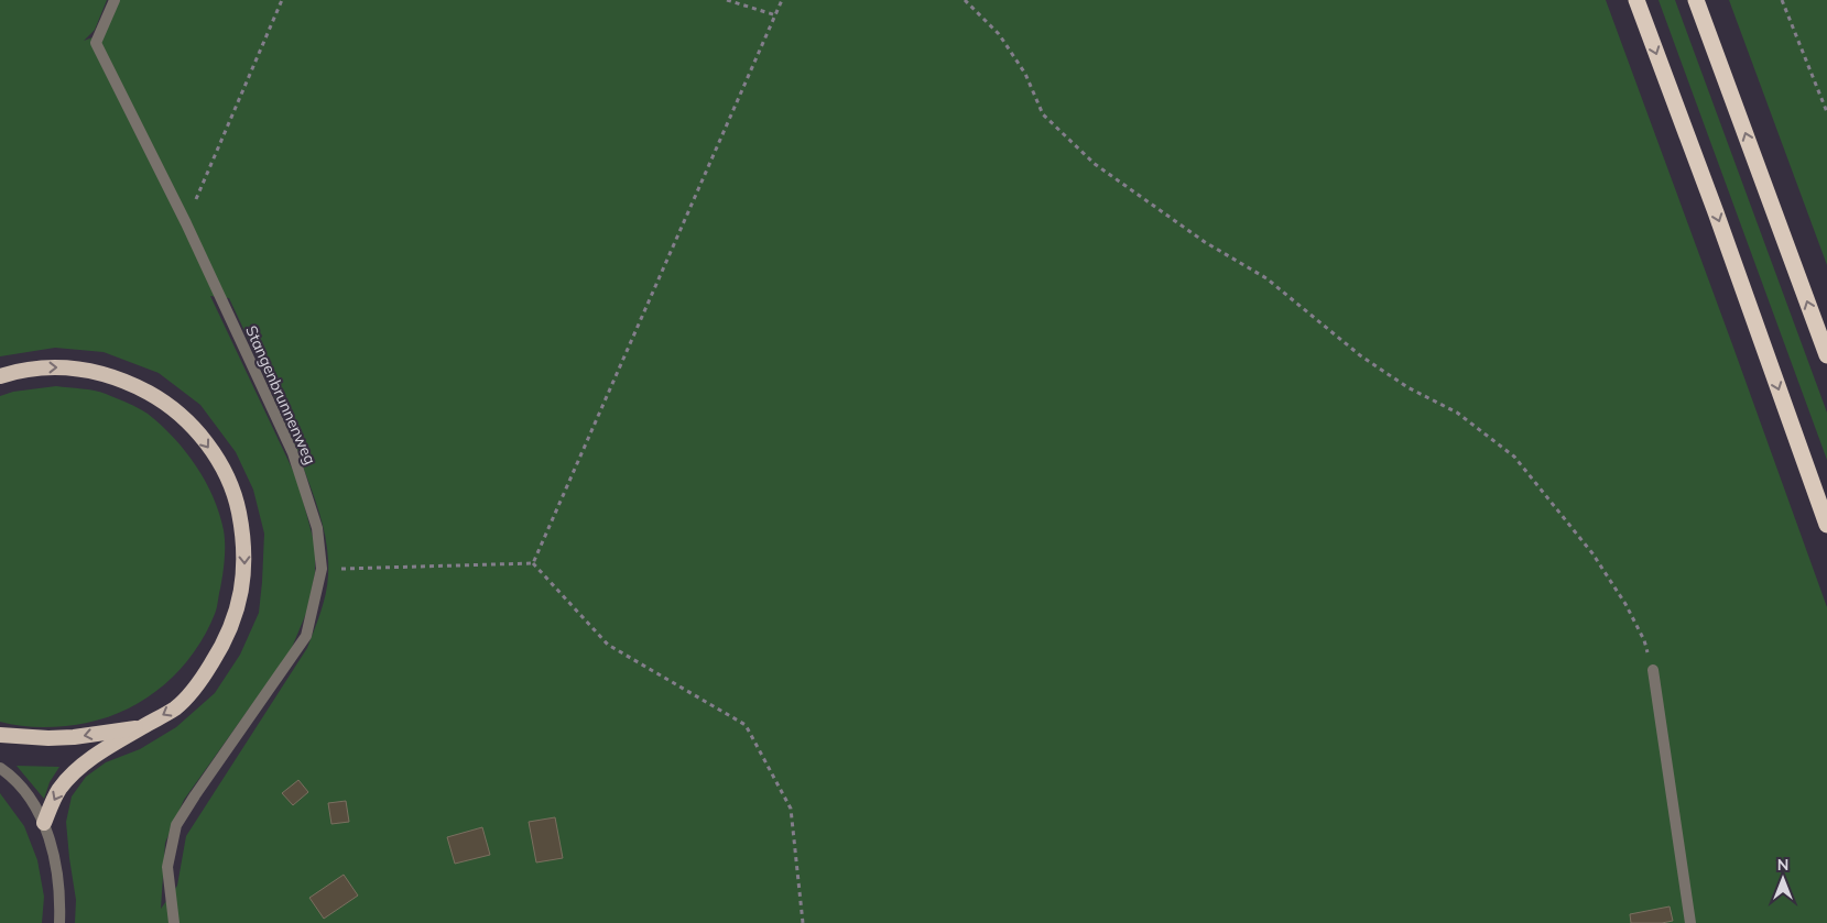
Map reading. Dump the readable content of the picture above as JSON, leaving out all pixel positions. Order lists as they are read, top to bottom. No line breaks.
{"streets":{"street":["Stangenbrunnenweg"]},"north":"top"}
